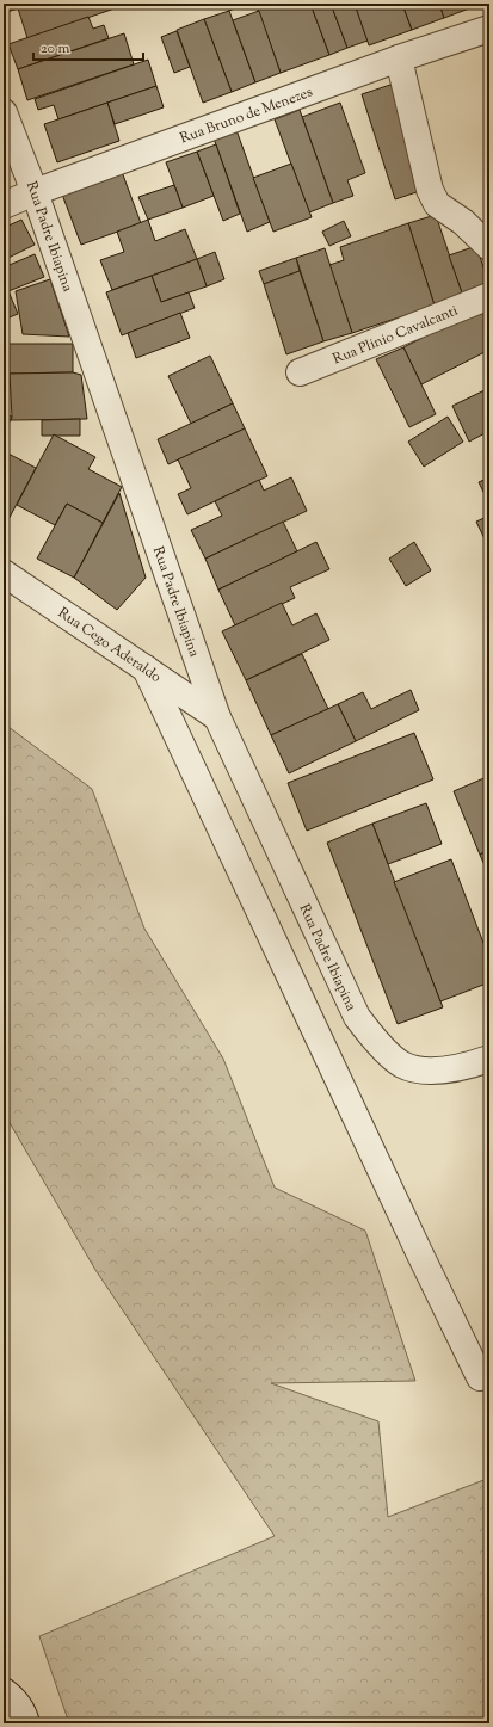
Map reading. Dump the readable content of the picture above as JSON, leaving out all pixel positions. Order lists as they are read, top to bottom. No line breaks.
{"streets":{"street":["Rua Bruno de Menezes","Rua Padre Ibiapina","Rua Plinio Cavalcanti","Rua Cego Aderaldo"]},"crossings":[["Rua Bruno de Menezes","Rua Padre Ibiapina"],["Rua Padre Ibiapina","Rua Cego Aderaldo"]],"scale_bar":"20 m"}
